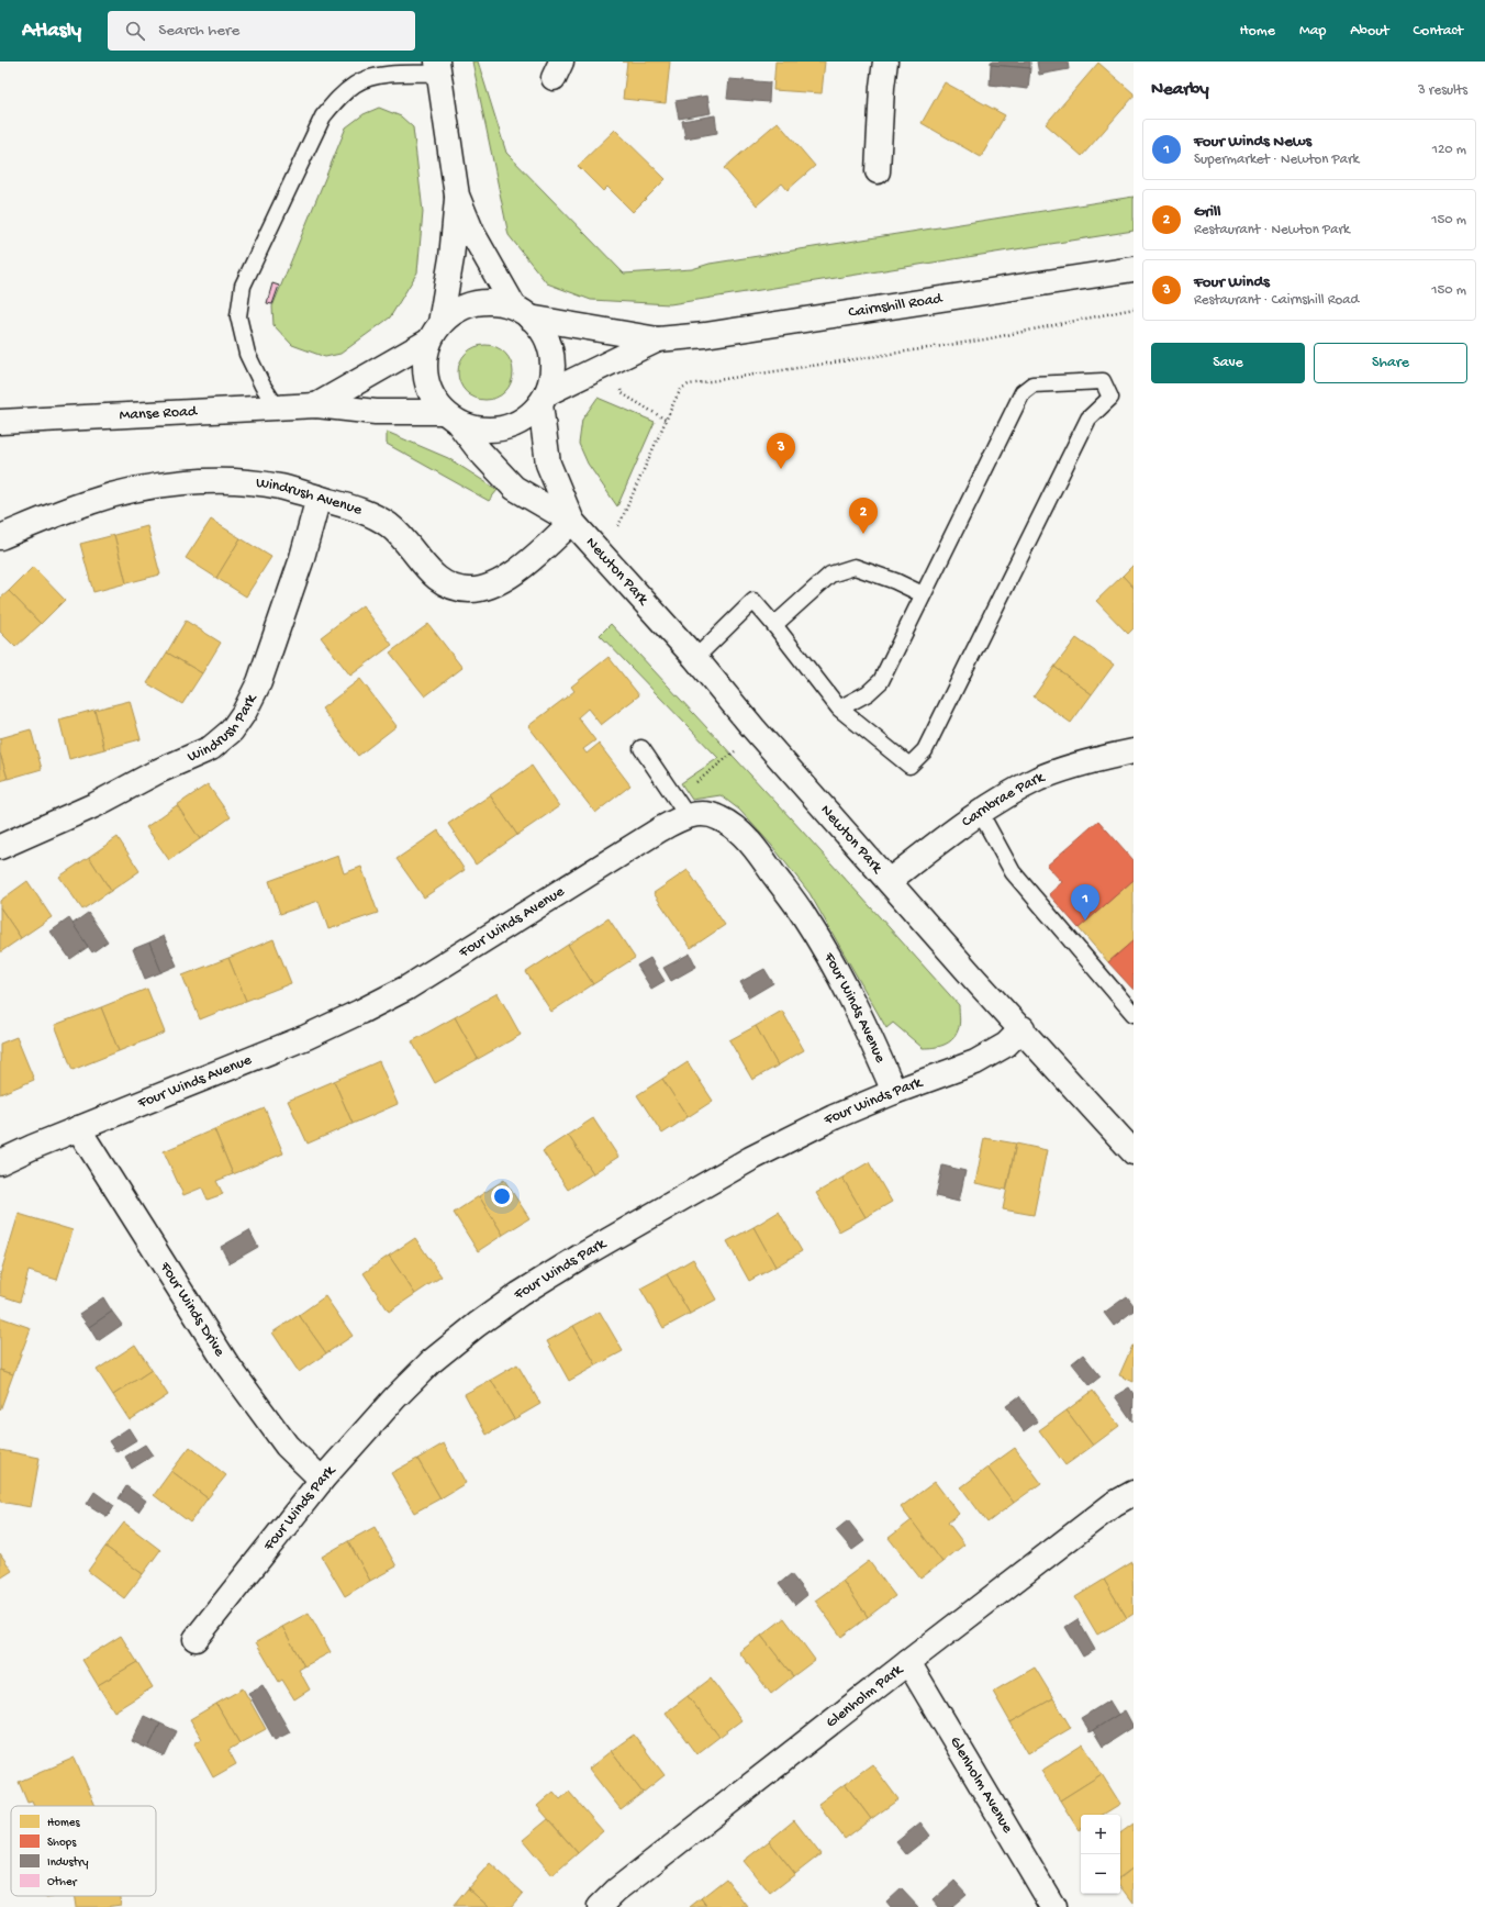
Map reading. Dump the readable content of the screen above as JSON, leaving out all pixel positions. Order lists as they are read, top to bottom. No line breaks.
{"streets":{"street":["Cairnshill Road","Manse Road","Windrush Avenue","Newton Park","Windrush Park","Carnbrae Park","Four Winds Avenue","Four Winds Park","Four Winds Drive","Glenholm Park","Glenholm Avenue"]},"crossings":[["Cairnshill Road","Manse Road"],["Cairnshill Road","Newton Park"],["Manse Road","Newton Park"],["Windrush Avenue","Newton Park"],["Windrush Avenue","Windrush Park"],["Newton Park","Carnbrae Park"],["Newton Park","Four Winds Park"],["Four Winds Avenue","Four Winds Park"],["Four Winds Avenue","Four Winds Drive"],["Four Winds Park","Four Winds Drive"],["Glenholm Park","Glenholm Avenue"]],"legend":["Homes","Shops","Industry","Other"],"page":{"header":"Atlasly","search":"Search here","nav":["Home","Map","About","Contact"],"heading":["Nearby","3 results"],"list":[{"mark":"1","name":"Four Winds News","note":"Supermarket · Newton Park","value":"120 m"},{"mark":"2","name":"Grill","note":"Restaurant · Newton Park","value":"150 m"},{"mark":"3","name":"Four Winds","note":"Restaurant · Cairnshill Road","value":"150 m"}],"buttons":["Save","Share"],"pins":["3","2","1"],"map_buttons":["+","−"]}}
